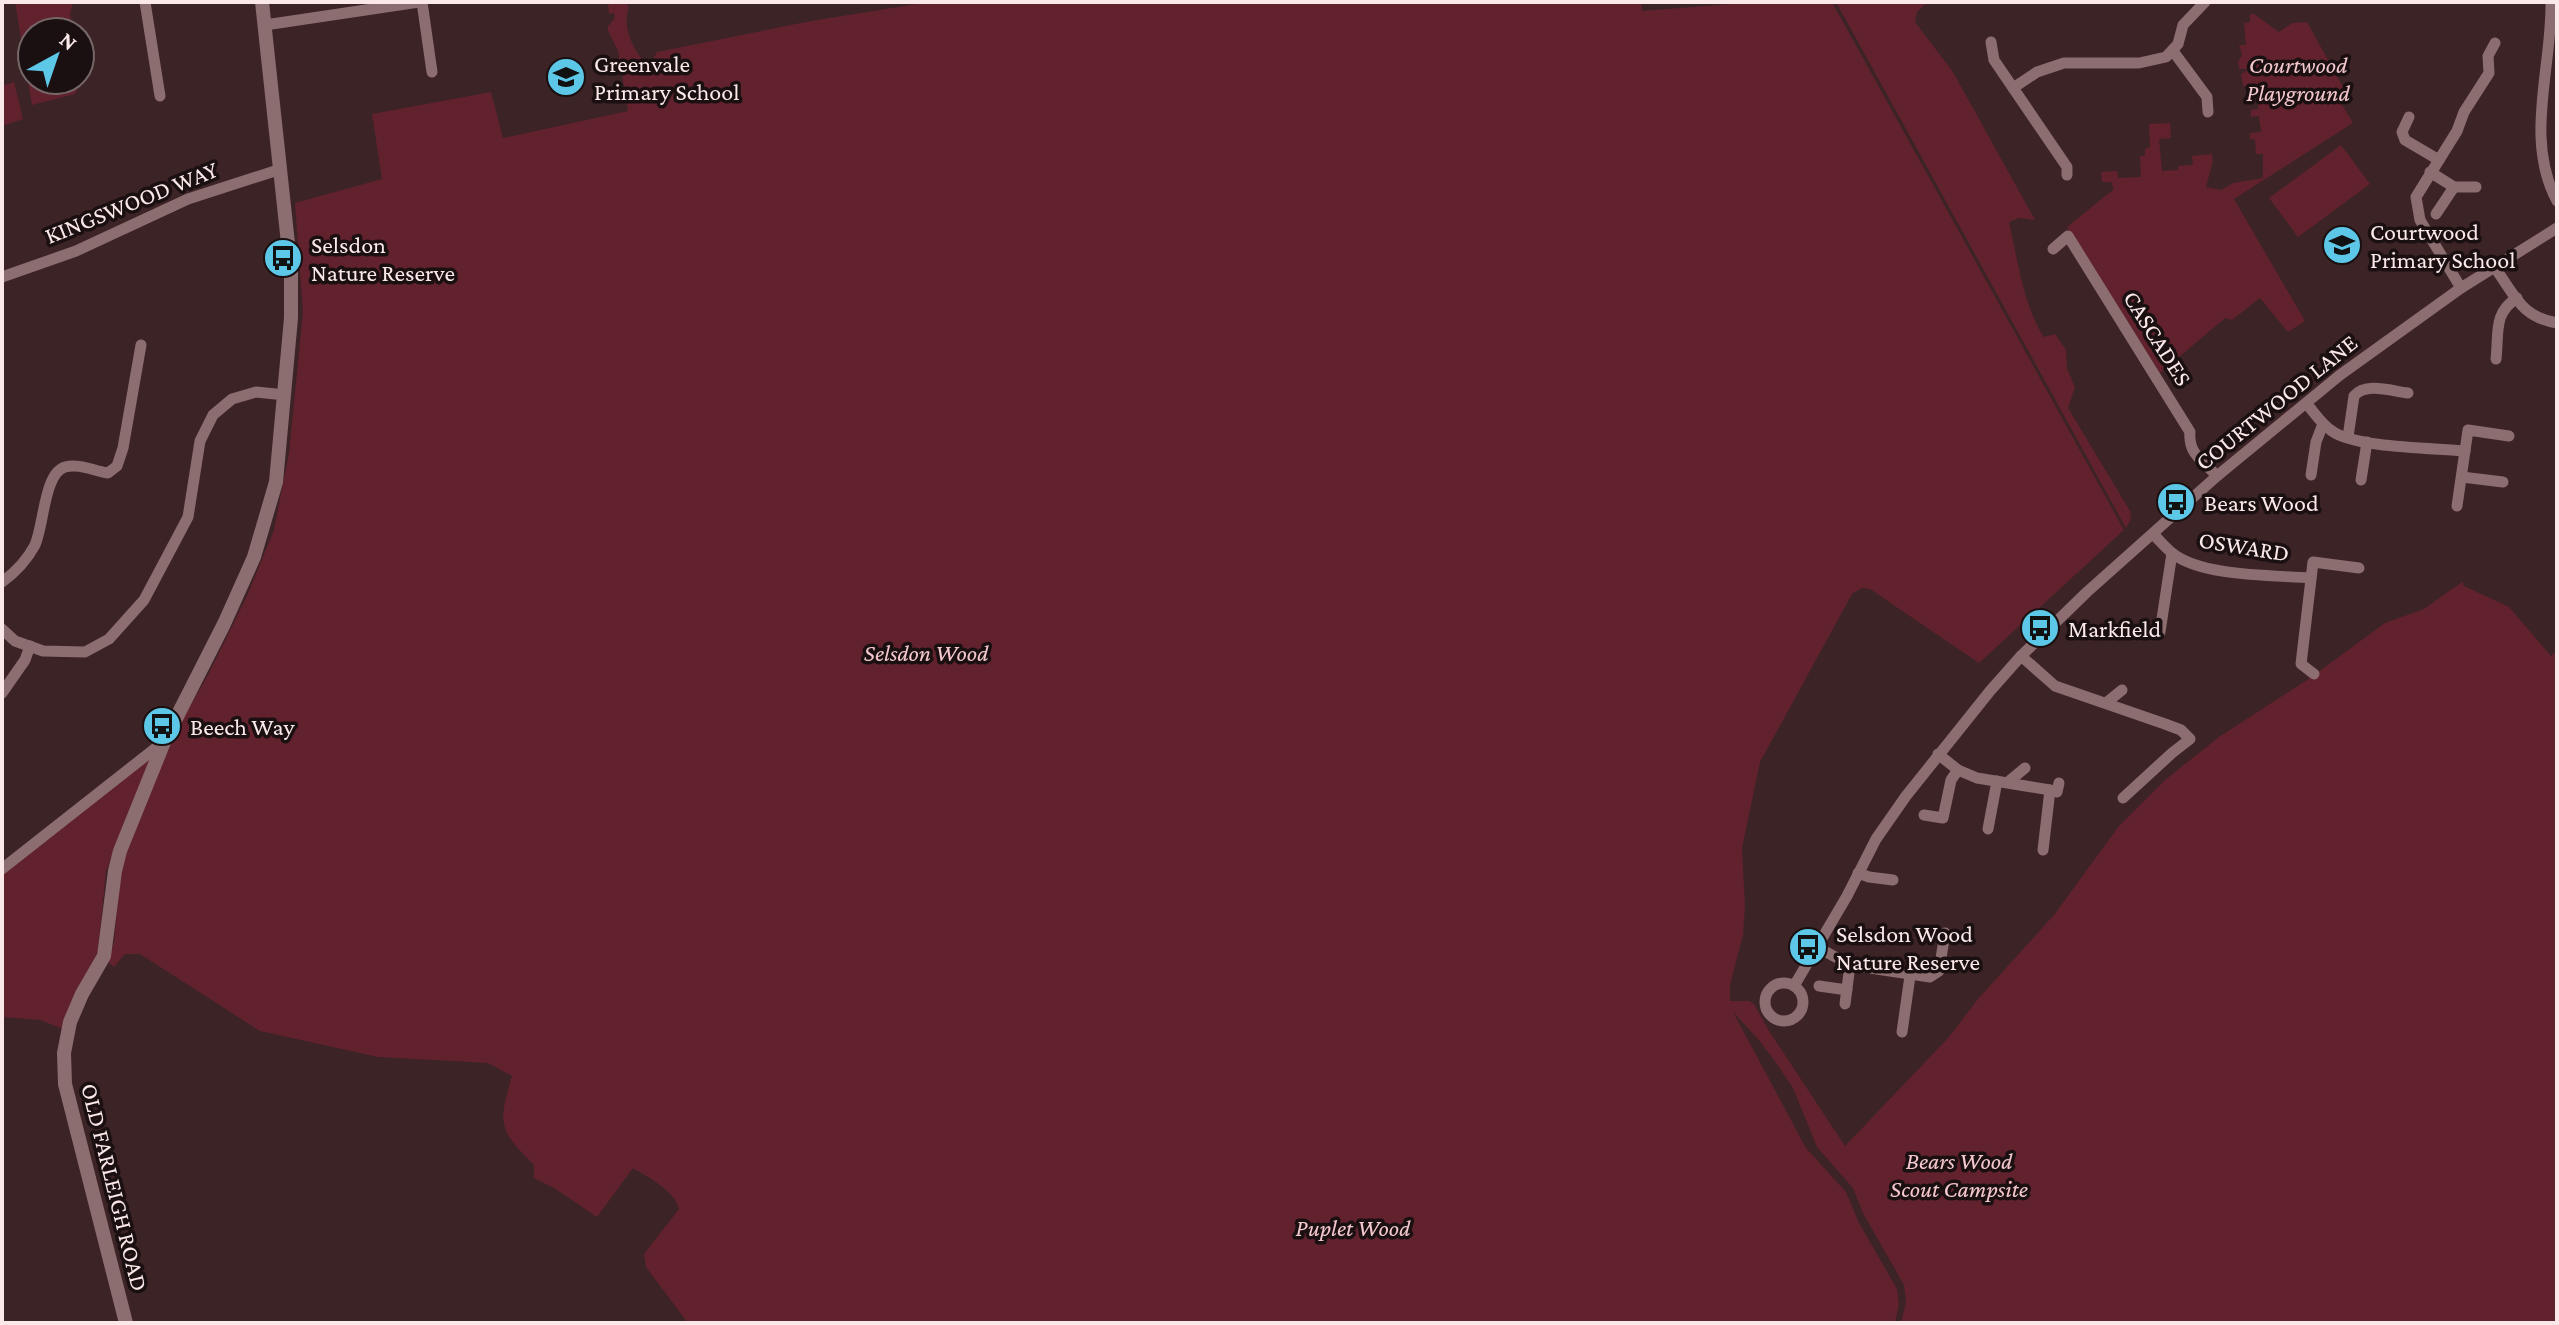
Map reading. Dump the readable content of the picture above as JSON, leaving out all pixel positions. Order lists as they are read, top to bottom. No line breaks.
{"streets":{"street":["KINGSWOOD WAY","CASCADES","COURTWOOD LANE","OSWARD","OLD FARLEIGH ROAD"]},"crossings":[["KINGSWOOD WAY","OLD FARLEIGH ROAD"],["CASCADES","COURTWOOD LANE"],["COURTWOOD LANE","OSWARD"]],"parks":["Courtwood Playground","Selsdon Wood","Bears Wood Scout Campsite","Puplet Wood"],"places":{"school or university":["Greenvale Primary School","Courtwood Primary School"],"bus stop":["Selsdon Nature Reserve","Bears Wood","Markfield","Beech Way","Selsdon Wood Nature Reserve"]},"north":"top right"}
